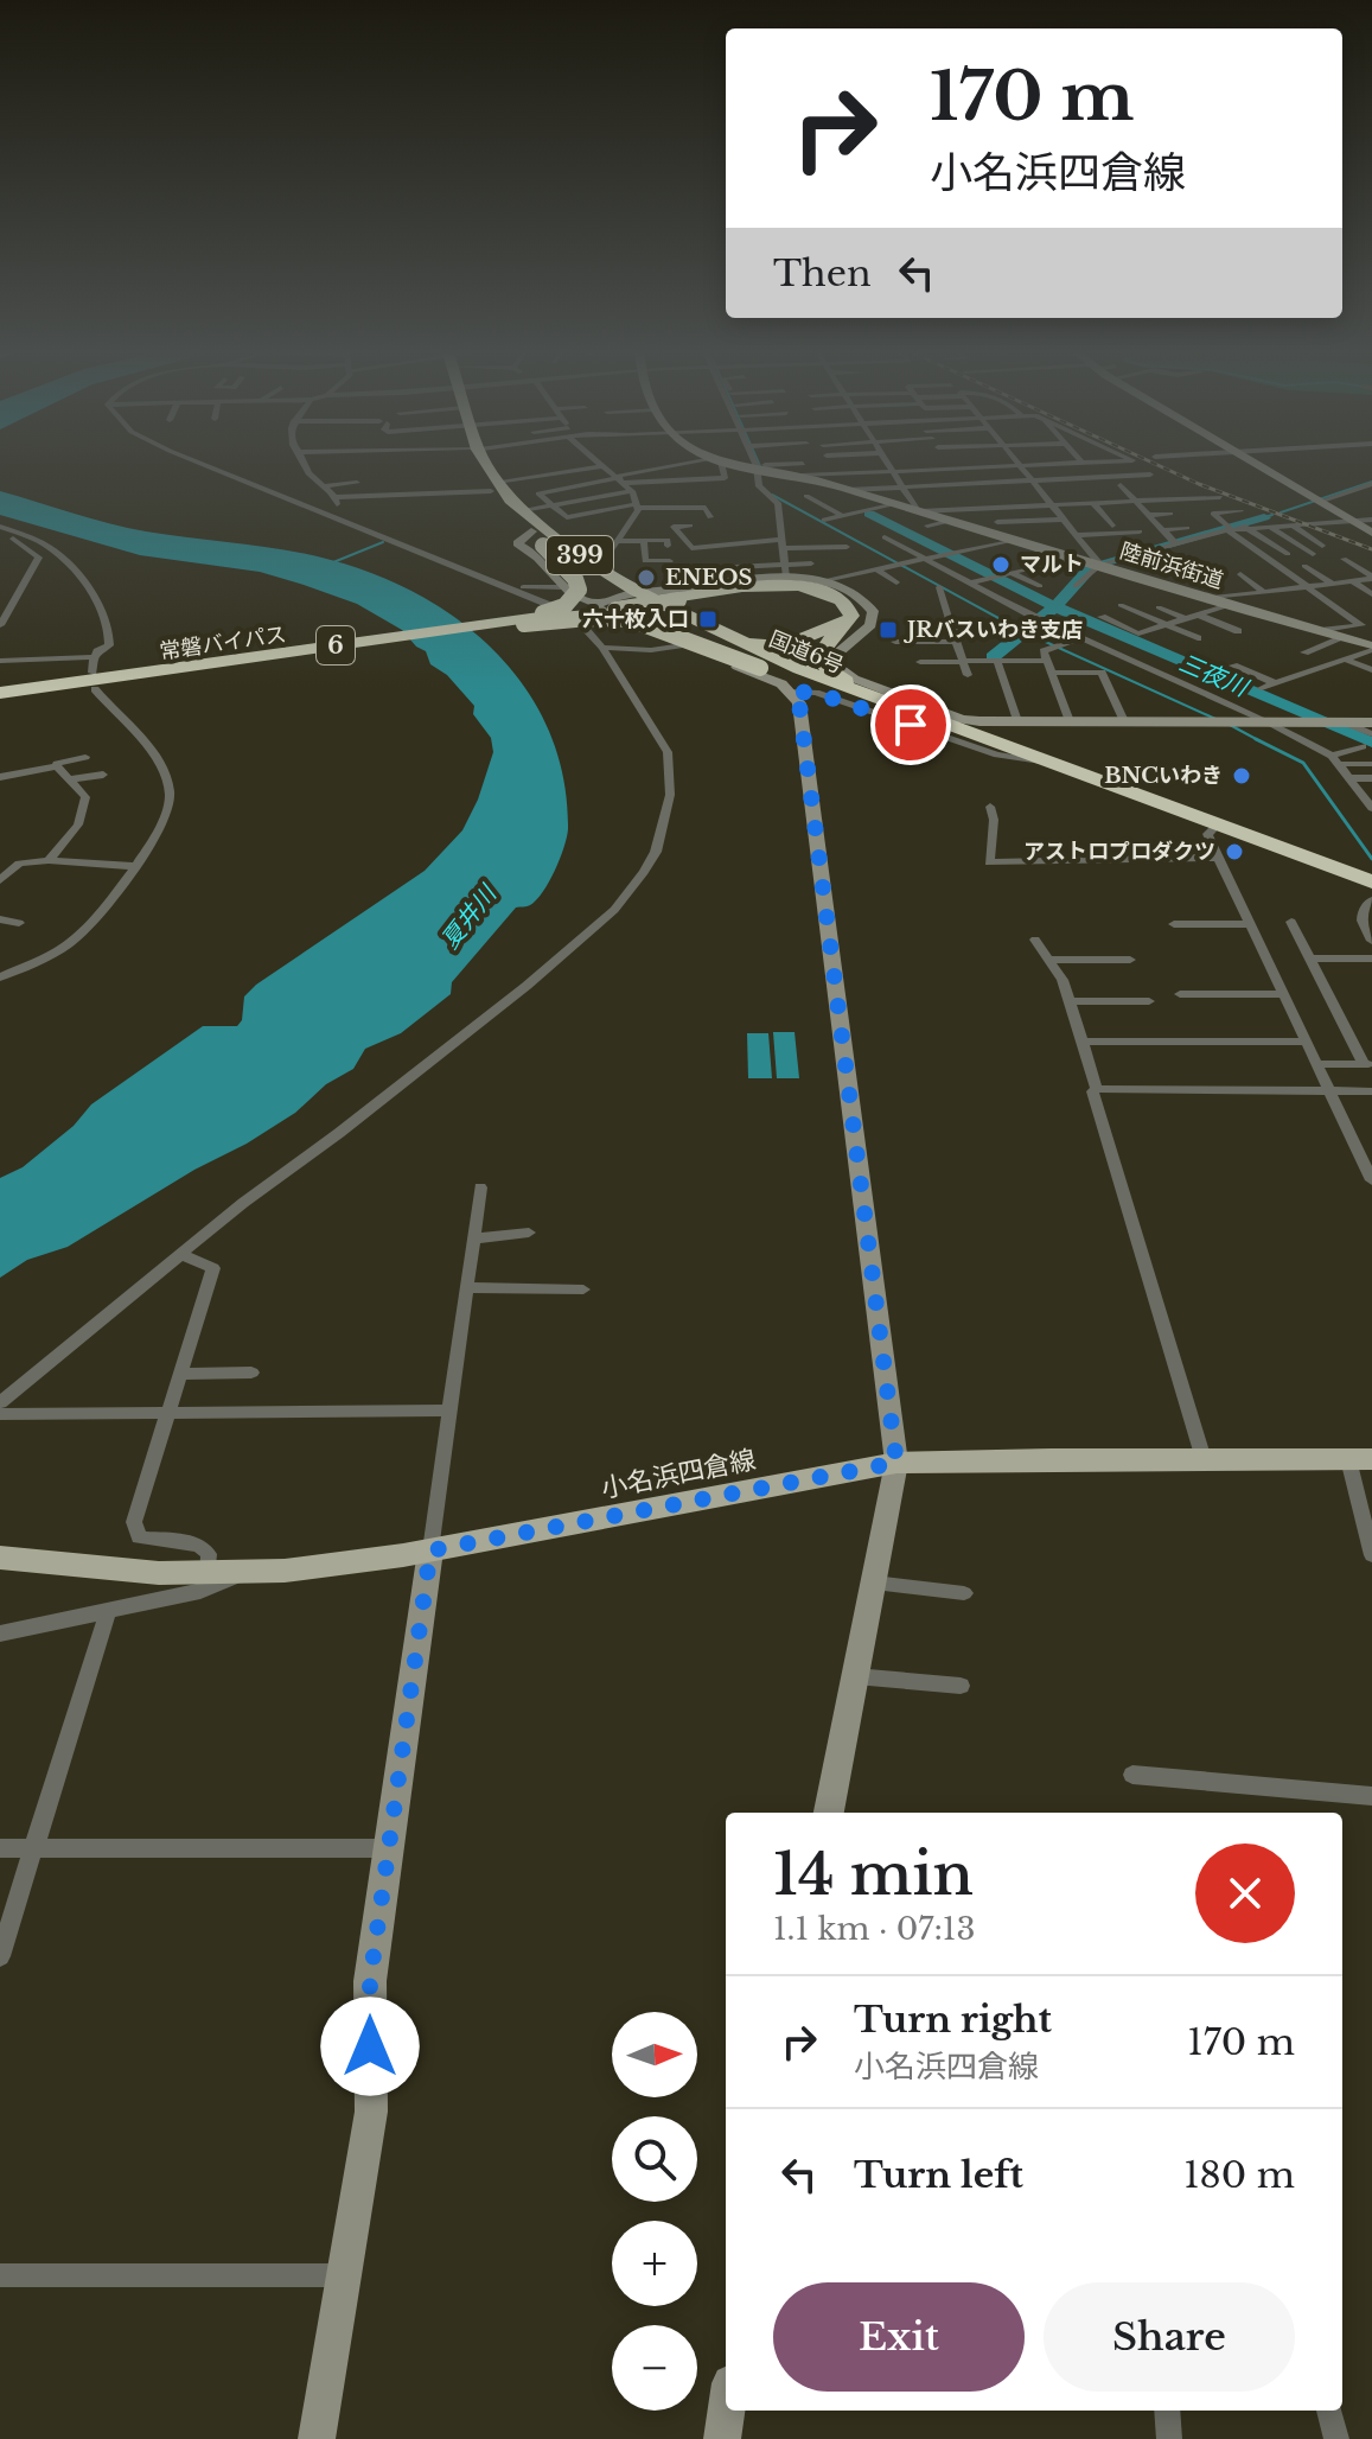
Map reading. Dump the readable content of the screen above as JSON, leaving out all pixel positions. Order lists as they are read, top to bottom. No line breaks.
{"streets":{"highway":["399","常磐バイパス","6","国道6号"],"main road":["小名浜四倉線"],"street":["陸前浜街道"]},"crossings":[["399","6"],["399","国道6号"],["常磐バイパス","6"],["常磐バイパス","国道6号"],["6","国道6号"]],"water":["三夜川","夏井川"],"places":{"other":["マルト","ENEOS","BNCいわき","アストロプロダクツ"],"transit":["六十枚入口","JRバスいわき支店"]},"north":"right","page":{"turn":["170 m","小名浜四倉線"],"then":"Then","heading":["14 min","1.1 km · 07:13"],"list":[{"name":"Turn right","note":"小名浜四倉線","value":"170 m"},{"name":"Turn left","value":"180 m"}],"map_buttons":["+","−"],"buttons":["Exit","Share"]}}
